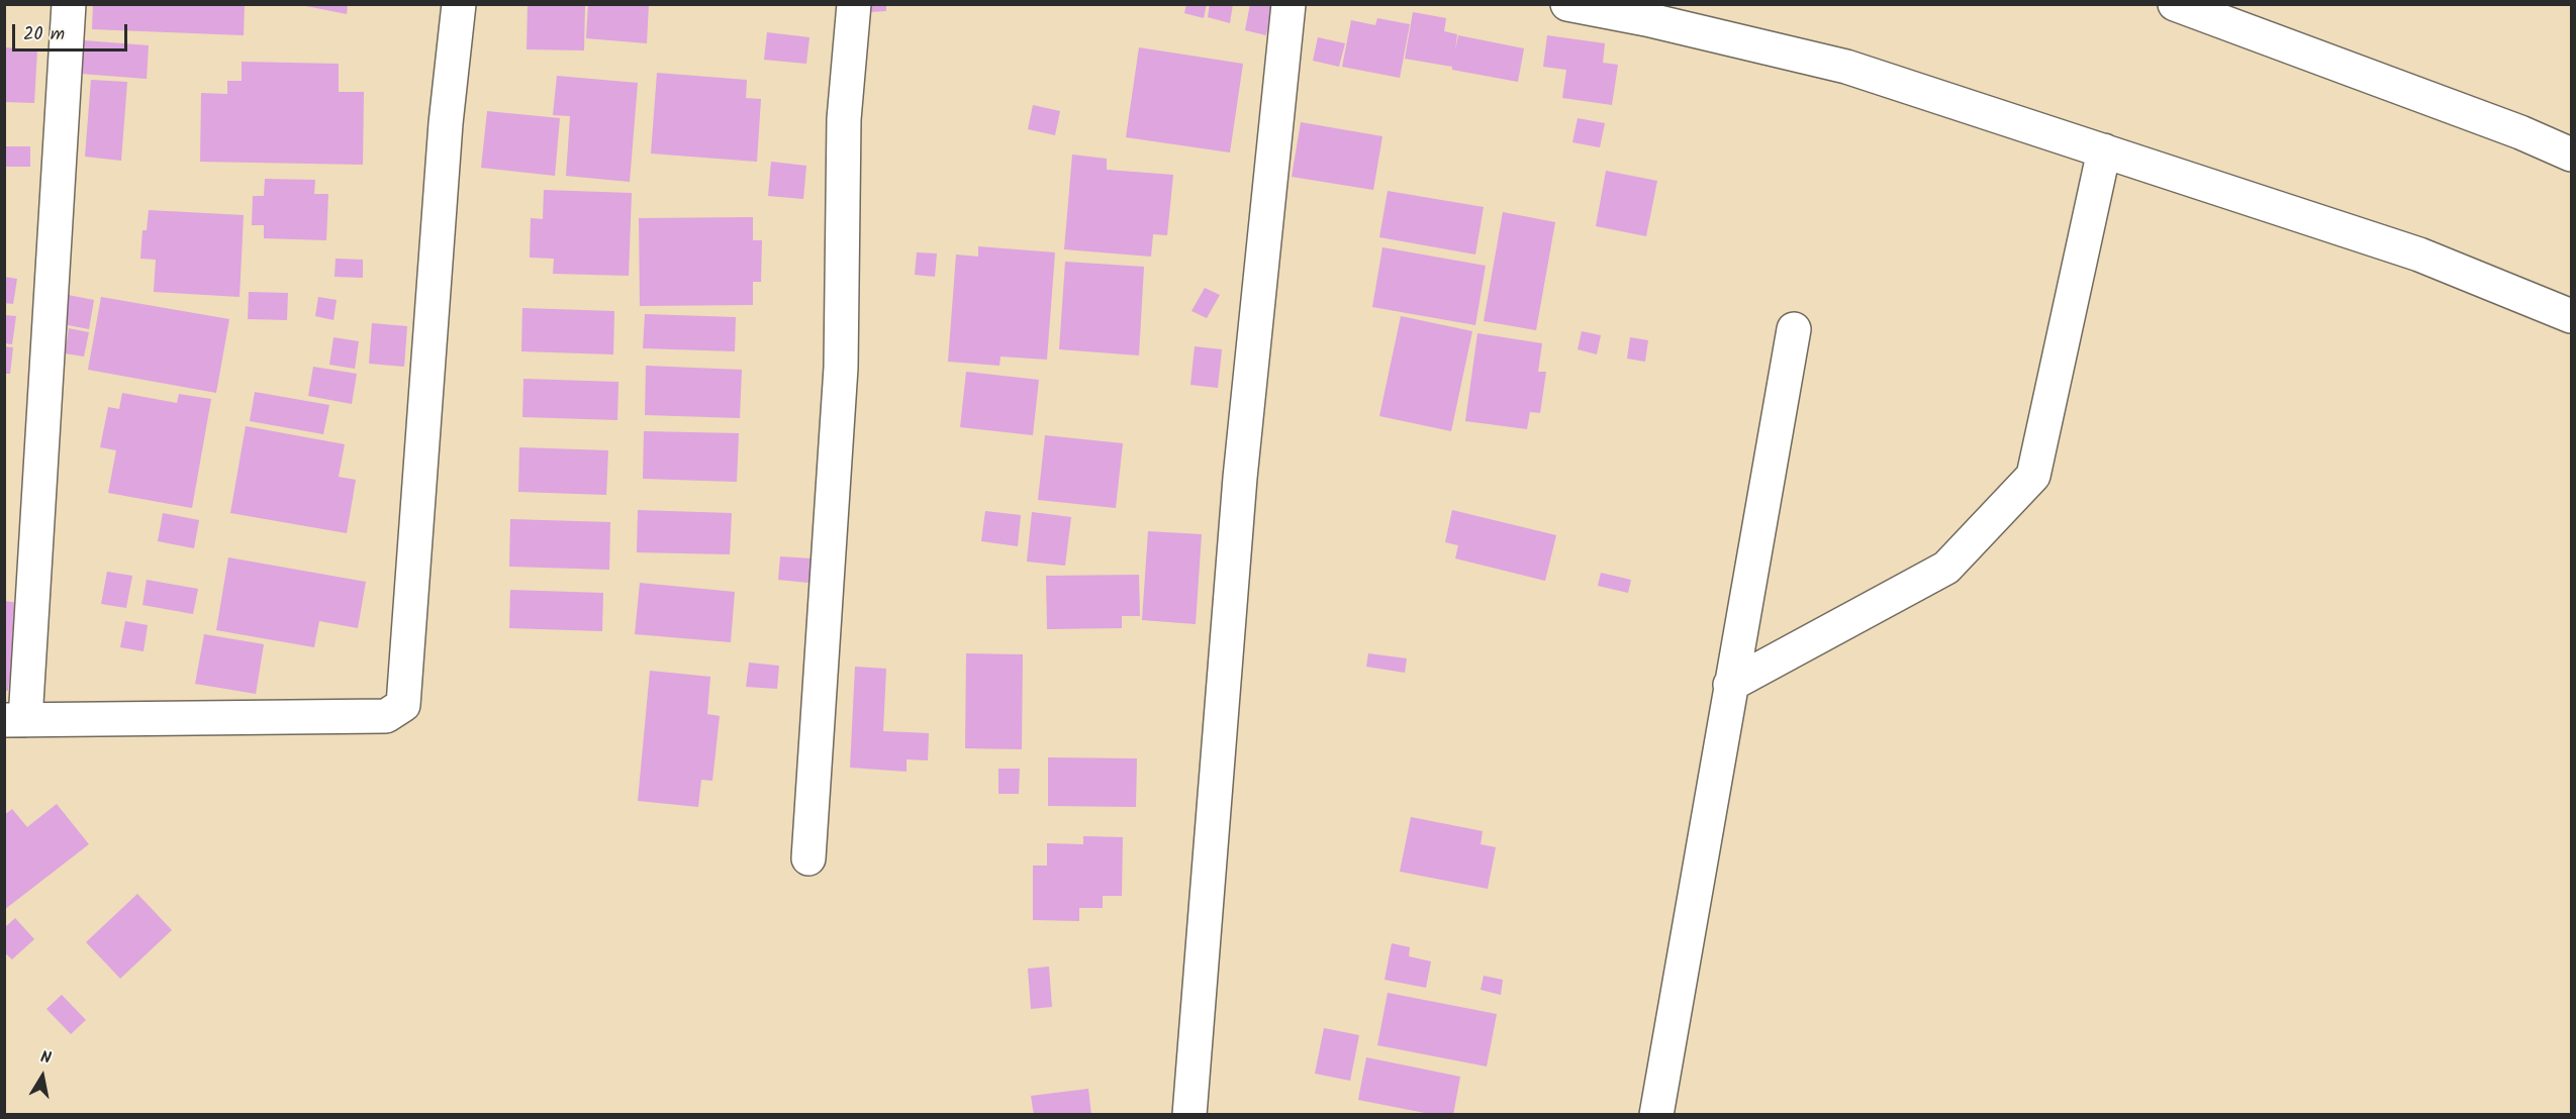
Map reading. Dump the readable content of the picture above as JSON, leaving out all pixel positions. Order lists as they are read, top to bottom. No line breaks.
{"scale_bar":"20 m","north":"top"}
